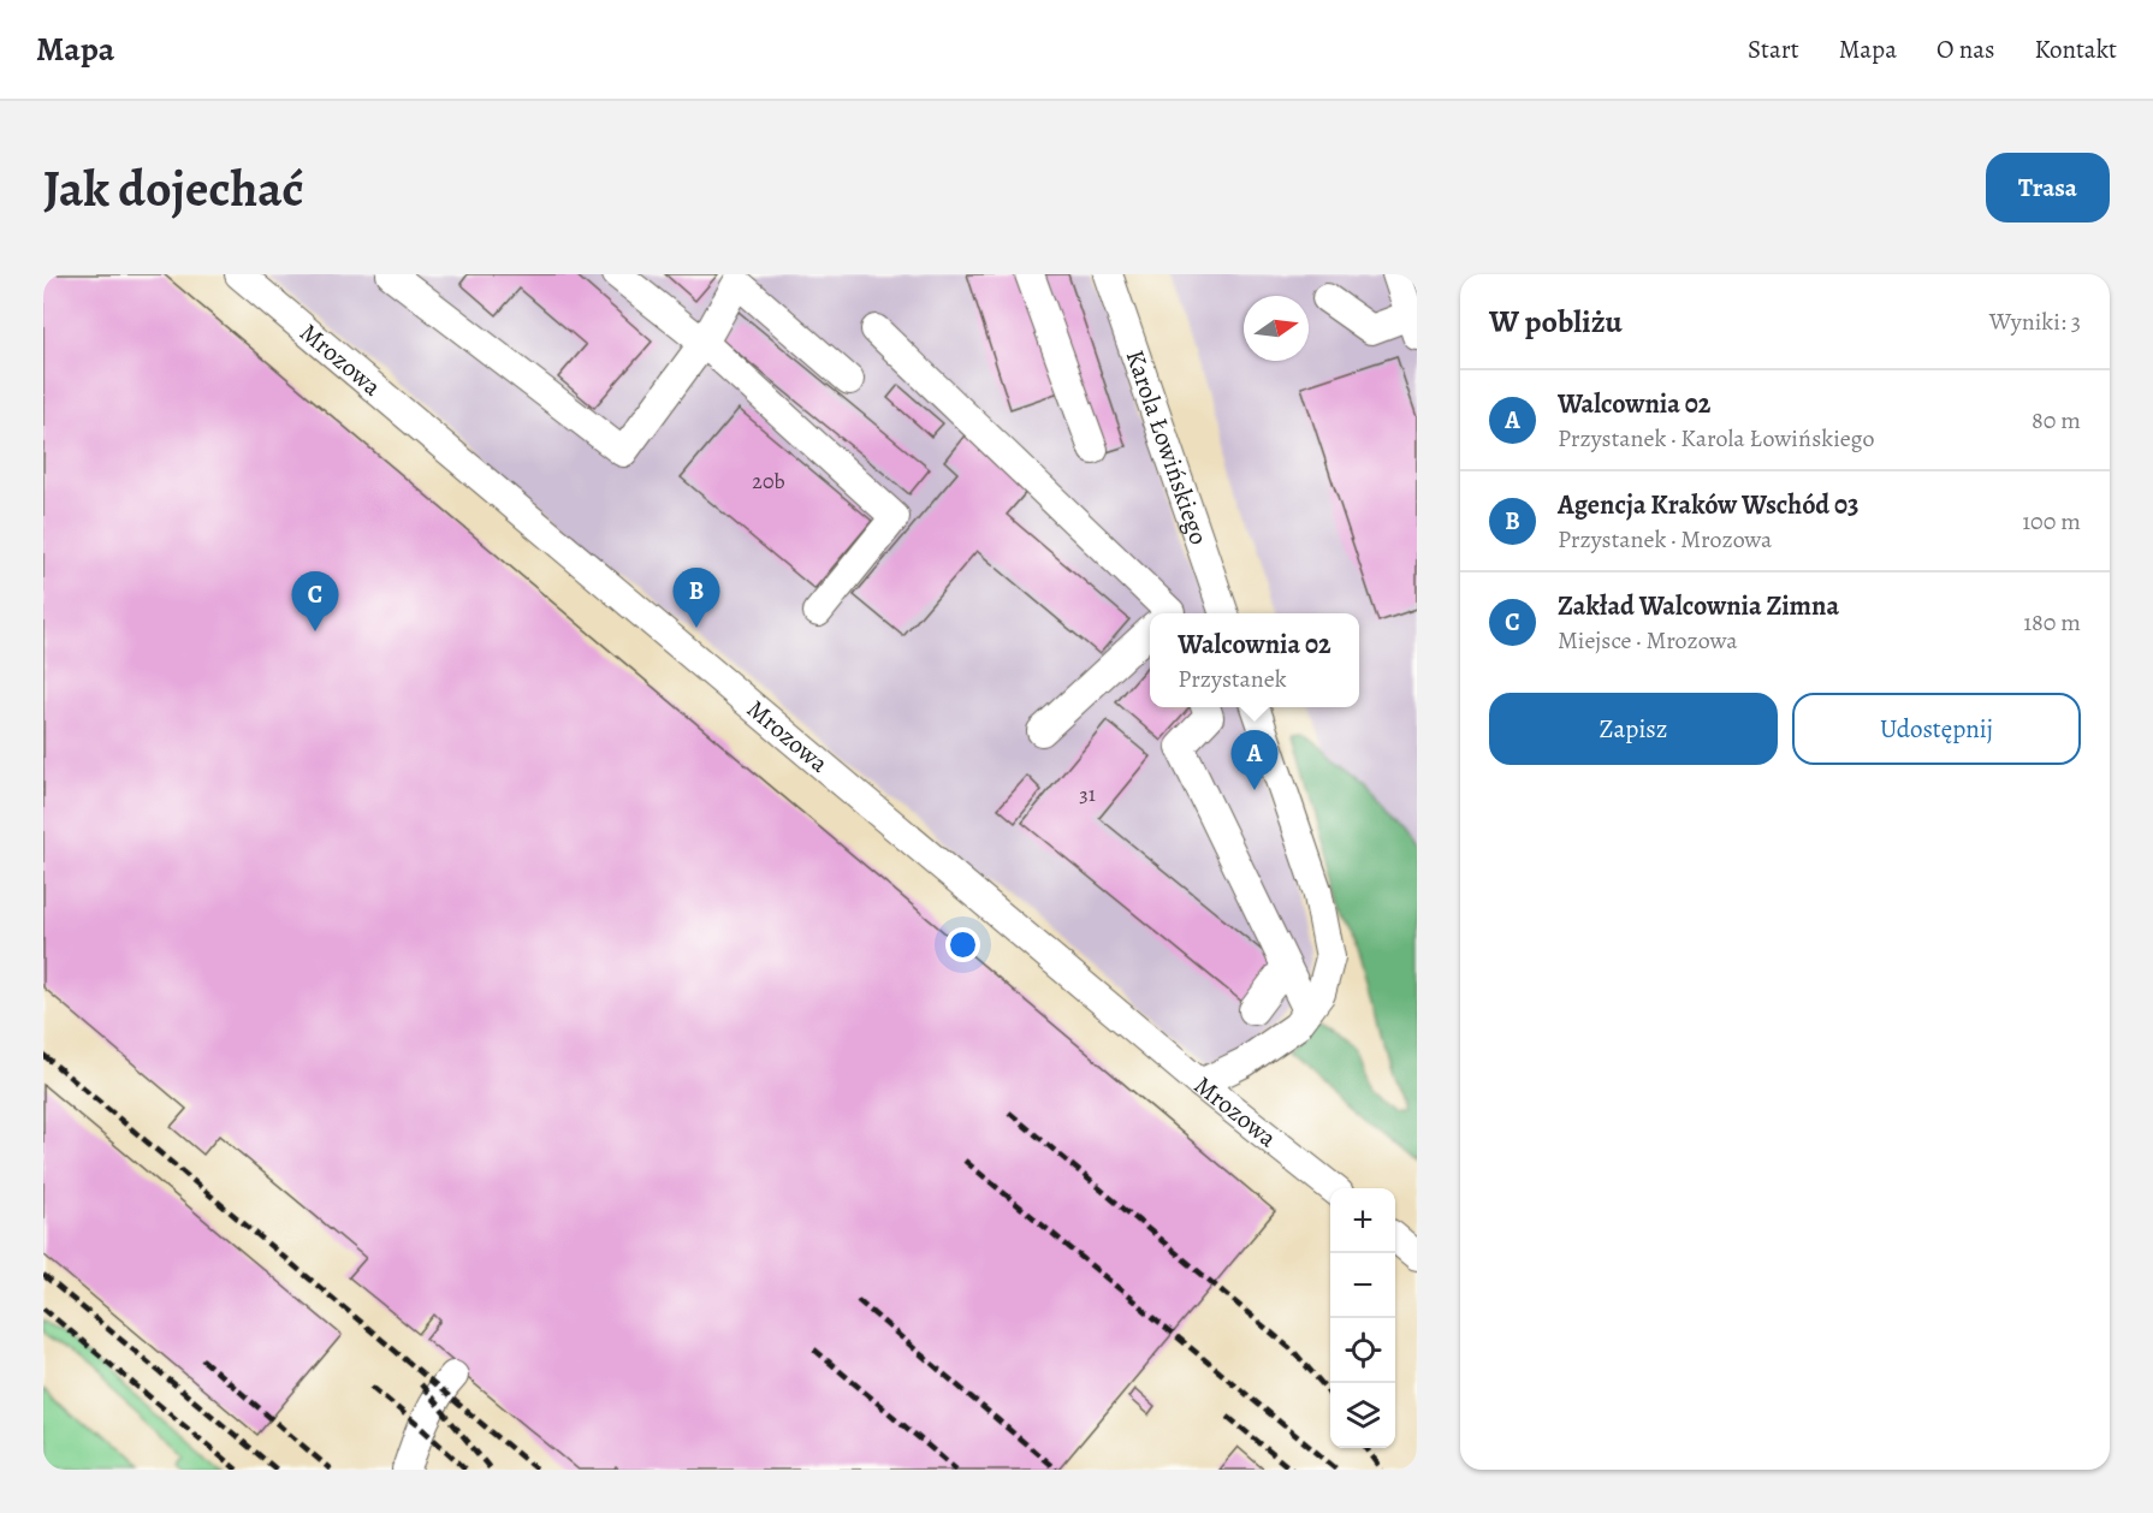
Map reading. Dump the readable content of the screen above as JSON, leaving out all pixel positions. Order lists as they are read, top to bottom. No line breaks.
{"streets":{"street":["Mrozowa","Karola Łowińskiego"]},"house_numbers":["20b","31"],"north":"right","page":{"header":"Mapa","nav":["Start","Mapa","O nas","Kontakt"],"buttons":["Trasa",["Zapisz","Udostępnij"]],"title":"Jak dojechać","heading":["W pobliżu","Wyniki: 3"],"list":[{"mark":"A","name":"Walcownia 02","note":"Przystanek · Karola Łowińskiego","value":"80 m"},{"mark":"B","name":"Agencja Kraków Wschód 03","note":"Przystanek · Mrozowa","value":"100 m"},{"mark":"C","name":"Zakład Walcownia Zimna","note":"Miejsce · Mrozowa","value":"180 m"}],"pins":["B","C","A"],"popup":["Walcownia 02","Przystanek"],"map_buttons":["+","−"]}}
